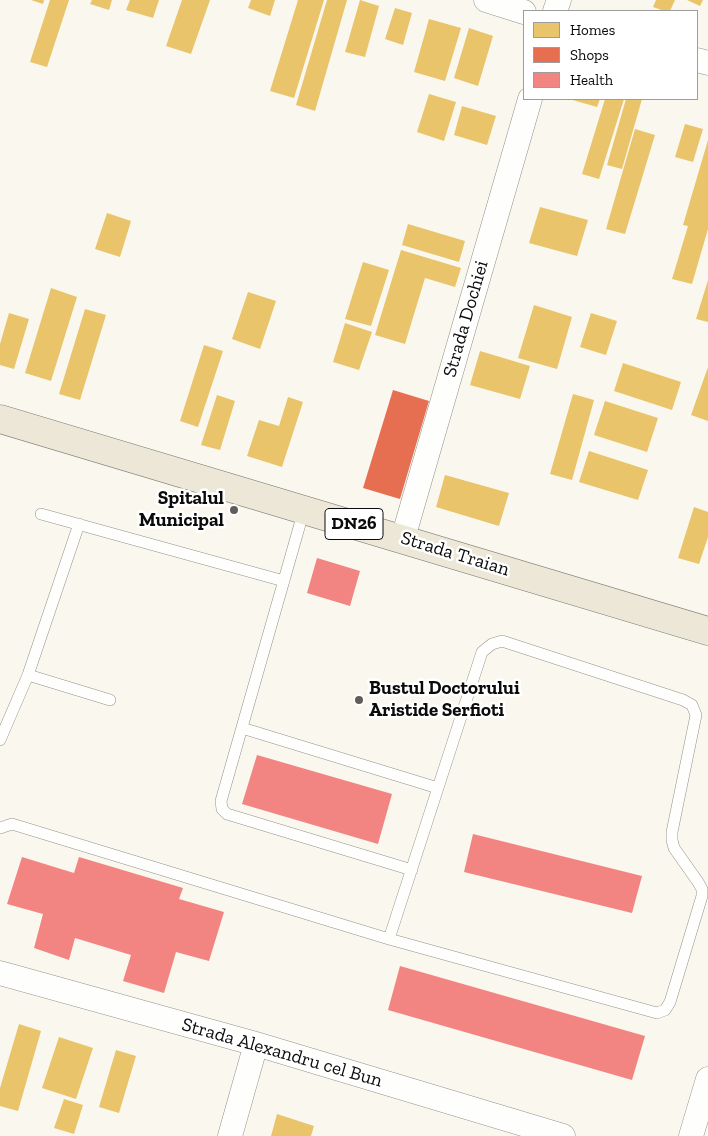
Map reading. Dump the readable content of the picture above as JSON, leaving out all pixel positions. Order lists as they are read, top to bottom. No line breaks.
{"streets":{"main road":["DN26","Strada Traian"],"street":["Strada Dochiei","Strada Alexandru cel Bun"]},"crossings":[["Strada Dochiei","Strada Traian"]],"places":["Spitalul Municipal","Bustul Doctorului Aristide Serfioti"],"legend":["Homes","Shops","Health"]}
